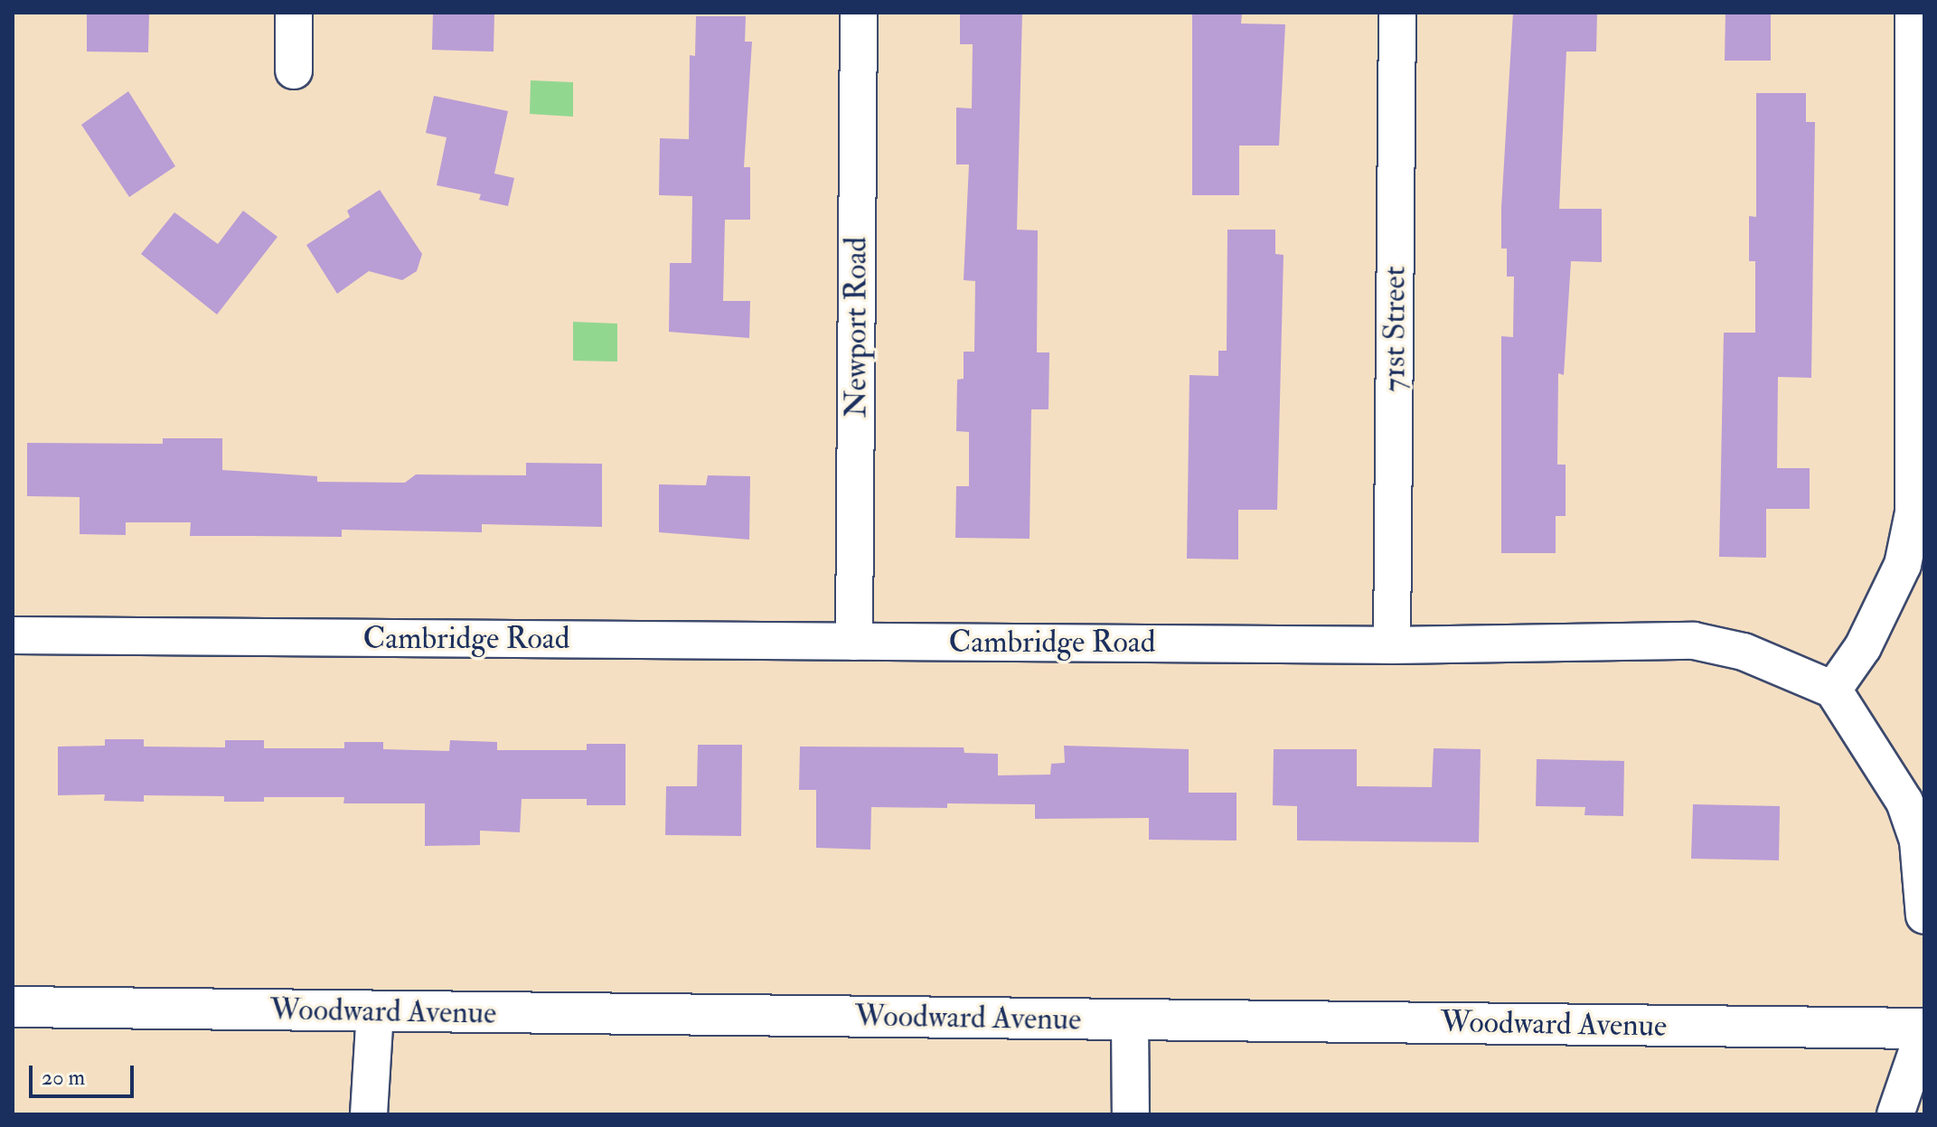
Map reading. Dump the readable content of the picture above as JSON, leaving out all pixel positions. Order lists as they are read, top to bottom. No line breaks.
{"streets":{"main road":["Woodward Avenue"],"street":["Newport Road","71st Street","Cambridge Road"]},"crossings":[["Newport Road","Cambridge Road"],["71st Street","Cambridge Road"]],"scale_bar":"20 m"}
